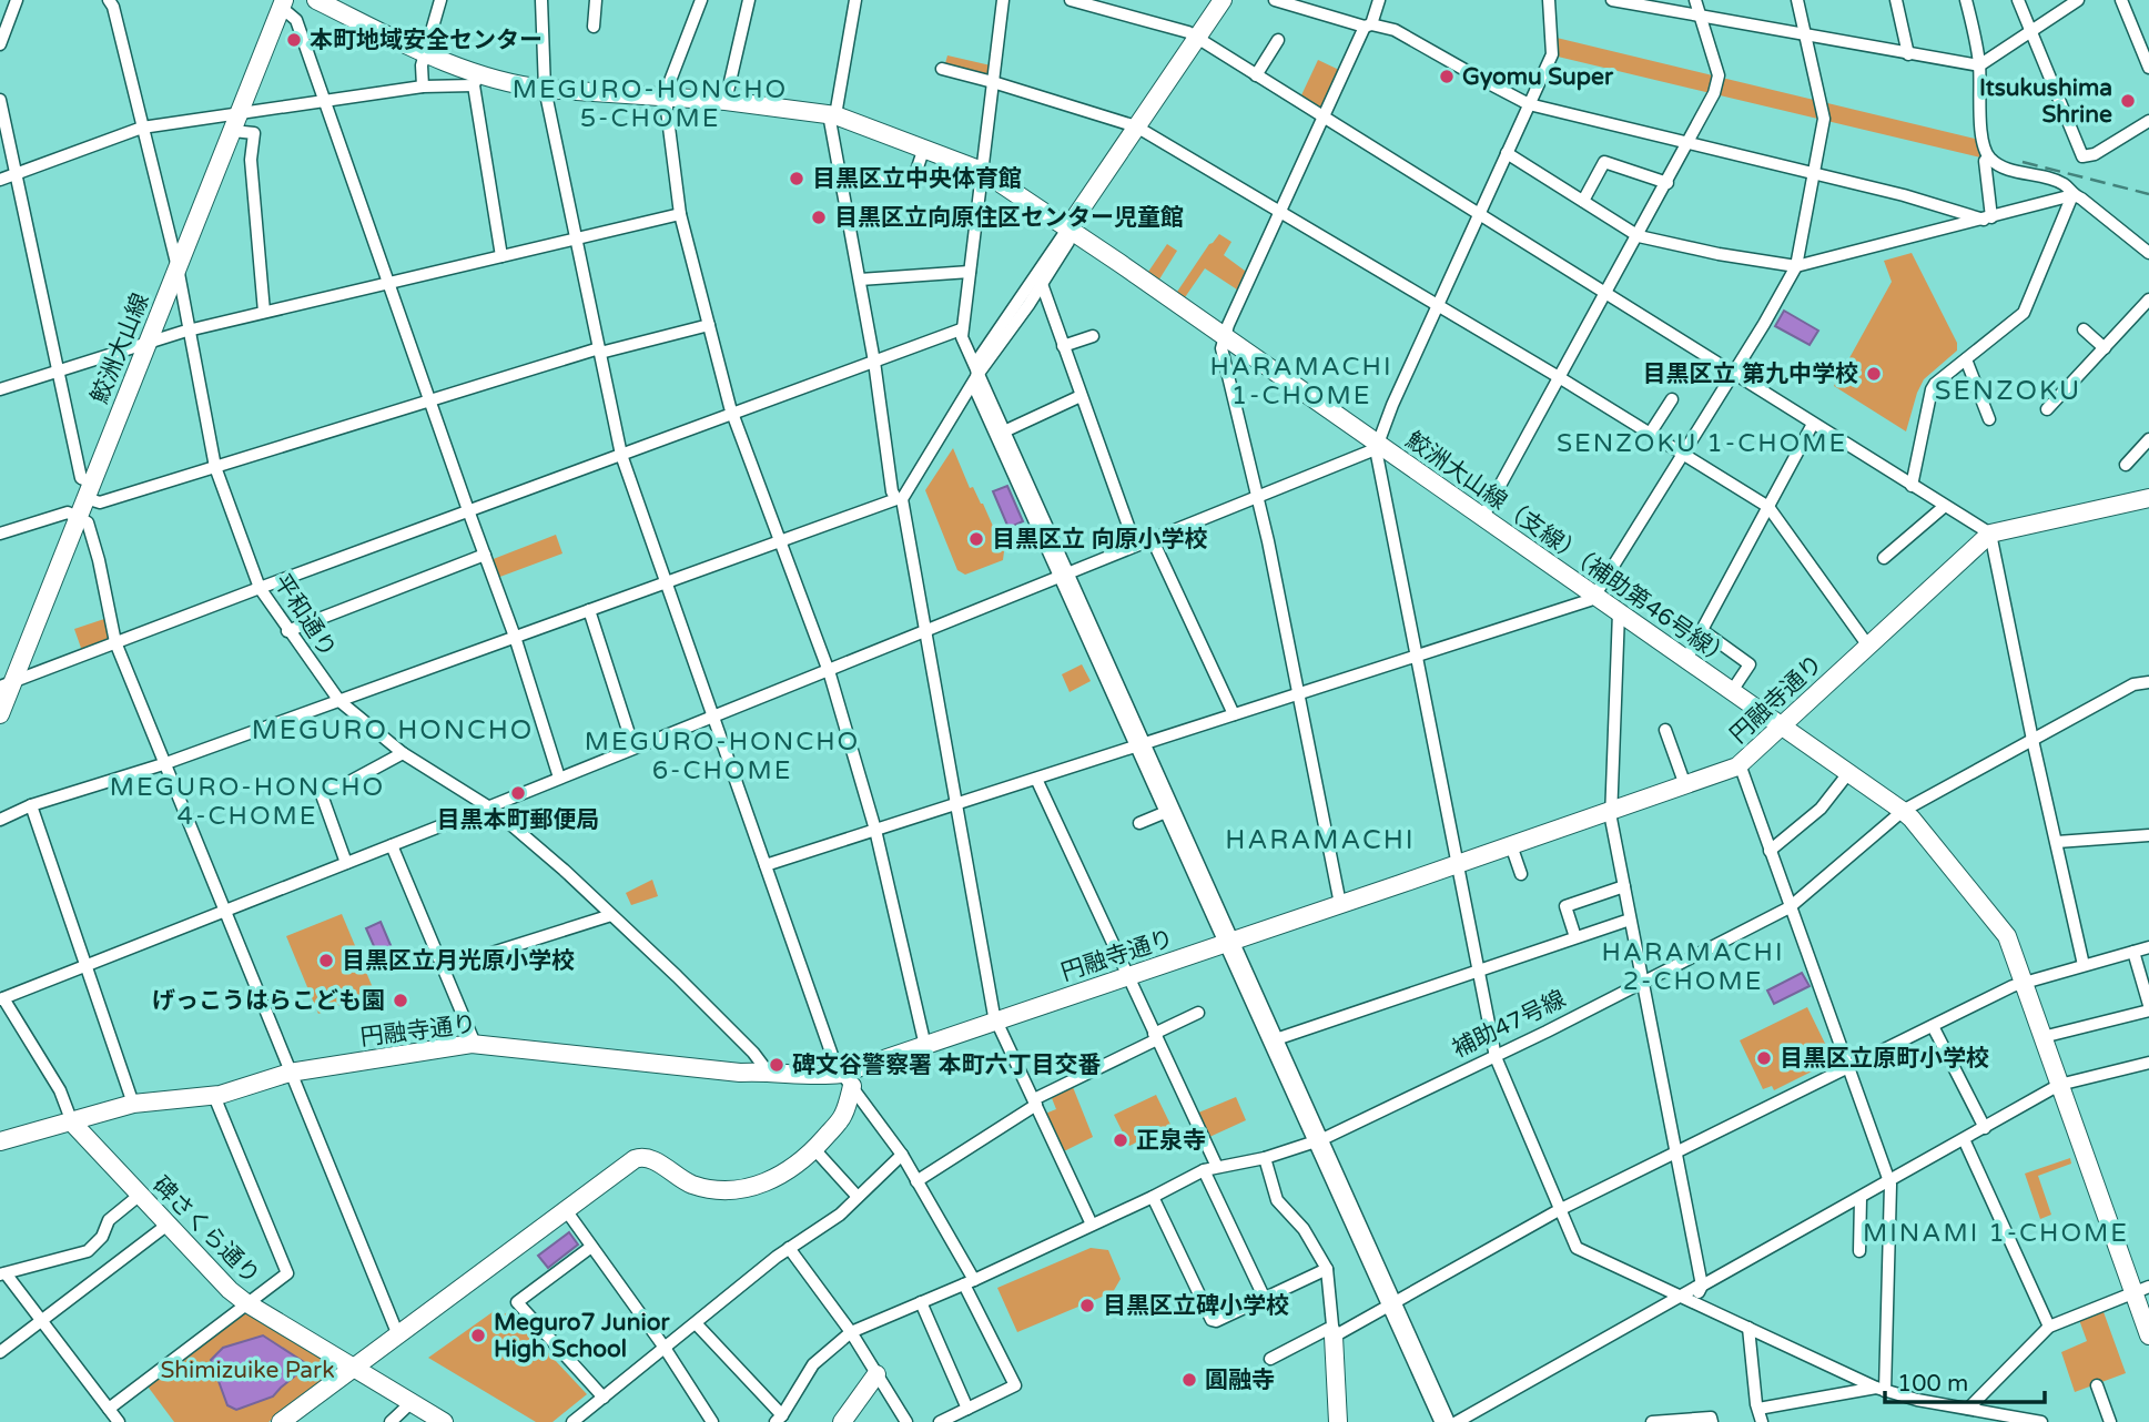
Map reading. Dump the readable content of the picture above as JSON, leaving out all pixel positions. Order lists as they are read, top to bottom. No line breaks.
{"streets":{"street":["鮫洲大山線","鮫洲大山線（支線）（補助第46号線）","平和通り","円融寺通り","補助47号線","碑さくら通り"]},"crossings":[["鮫洲大山線","平和通り"],["鮫洲大山線（支線）（補助第46号線）","円融寺通り"],["鮫洲大山線（支線）（補助第46号線）","補助47号線"],["平和通り","円融寺通り"],["円融寺通り","碑さくら通り"]],"districts":["MEGURO-HONCHO 5-CHOME","HARAMACHI 1-CHOME","SENZOKU","SENZOKU 1-CHOME","MEGURO HONCHO","MEGURO-HONCHO 6-CHOME","MEGURO-HONCHO 4-CHOME","HARAMACHI","HARAMACHI 2-CHOME","MINAMI 1-CHOME"],"parks":["Shimizuike Park"],"places":["本町地域安全センター","Gyomu Super","Itsukushima Shrine","目黒区立中央体育館","目黒区立向原住区センター児童館","目黒区立 第九中学校","目黒区立 向原小学校","目黒本町郵便局","目黒区立月光原小学校","げっこうはらこども園","目黒区立原町小学校","碑文谷警察署 本町六丁目交番","正泉寺","目黒区立碑小学校","Meguro7 Junior High School","圓融寺"],"scale_bar":"100 m"}
